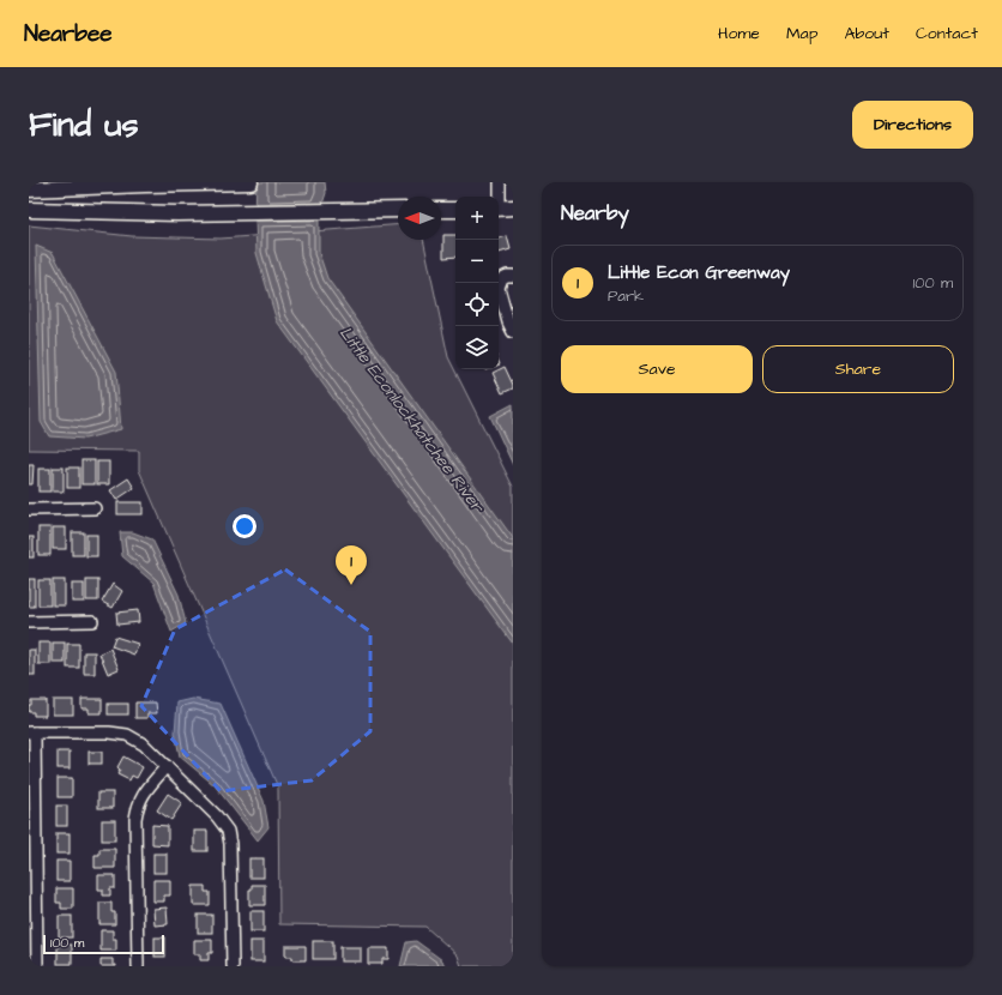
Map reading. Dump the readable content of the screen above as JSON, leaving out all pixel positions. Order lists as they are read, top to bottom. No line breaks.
{"water":["Little Econlockhatchee River"],"scale_bar":"100 m","north":"left","page":{"header":"Nearbee","nav":["Home","Map","About","Contact"],"buttons":["Directions",["Save","Share"]],"title":"Find us","heading":"Nearby","map_buttons":["+","−"],"list":[{"mark":"1","name":"Little Econ Greenway","note":"Park","value":"100 m"}],"pins":"1","scale":"100 m"}}
